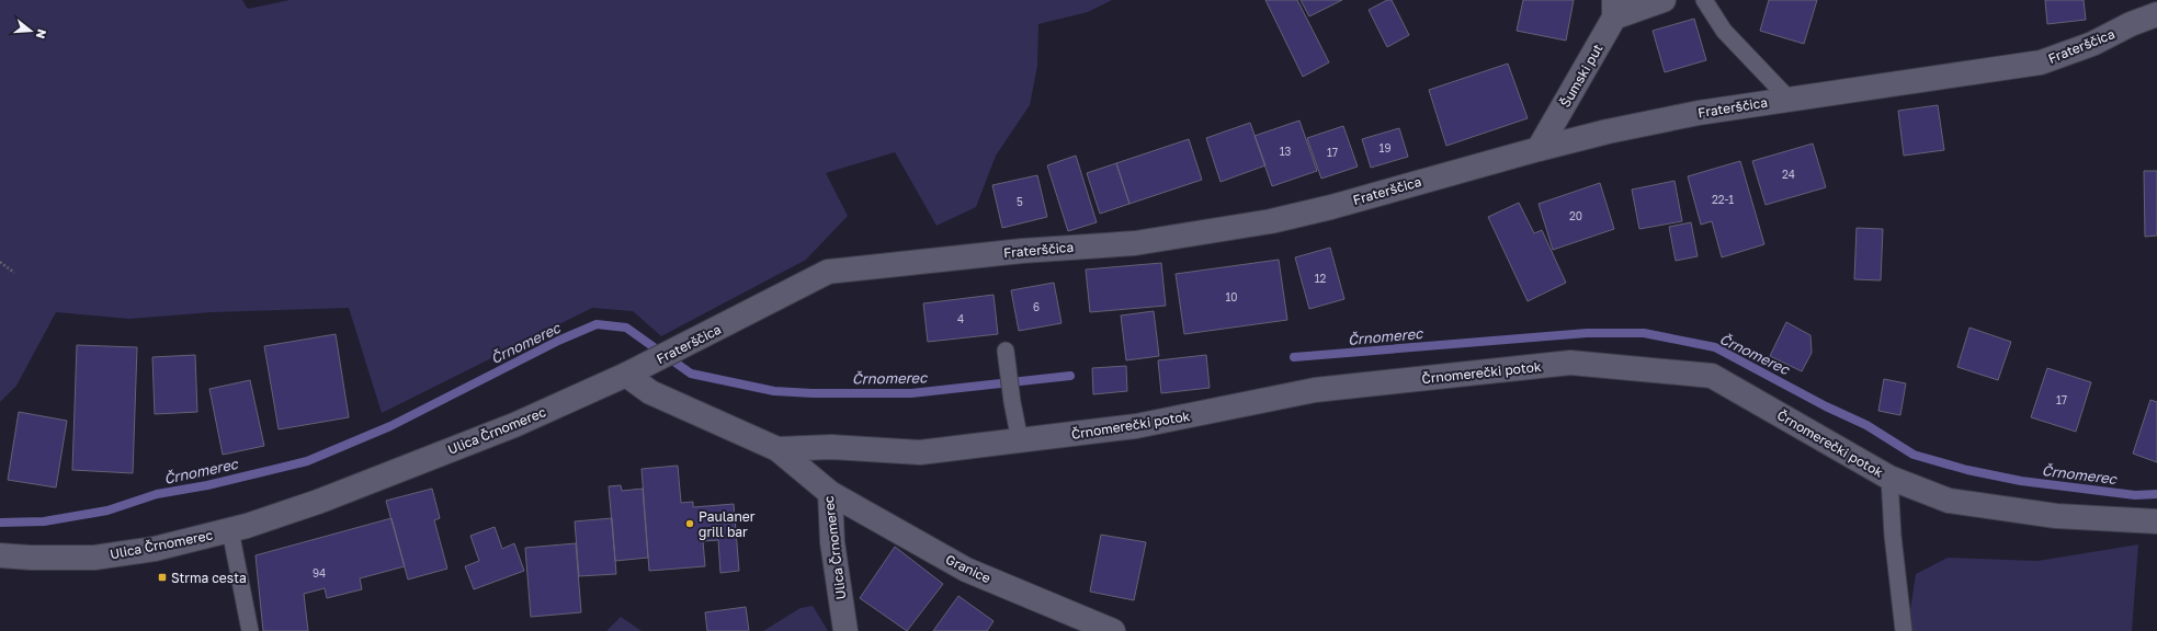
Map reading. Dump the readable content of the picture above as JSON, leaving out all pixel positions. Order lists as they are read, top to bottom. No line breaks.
{"streets":{"street":["Fraterščica","Šumski put","Črnomerečki potok","Ulica Črnomerec","Granice"]},"crossings":[["Fraterščica","Šumski put"],["Fraterščica","Ulica Črnomerec"],["Črnomerečki potok","Ulica Črnomerec"],["Ulica Črnomerec","Granice"]],"water":["Črnomerec"],"places":{"other":["Paulaner grill bar"],"transit":["Strma cesta"]},"house_numbers":["19","13","17","24","22-1","5","20","12","10","6","4","17","94"],"north":"right"}
